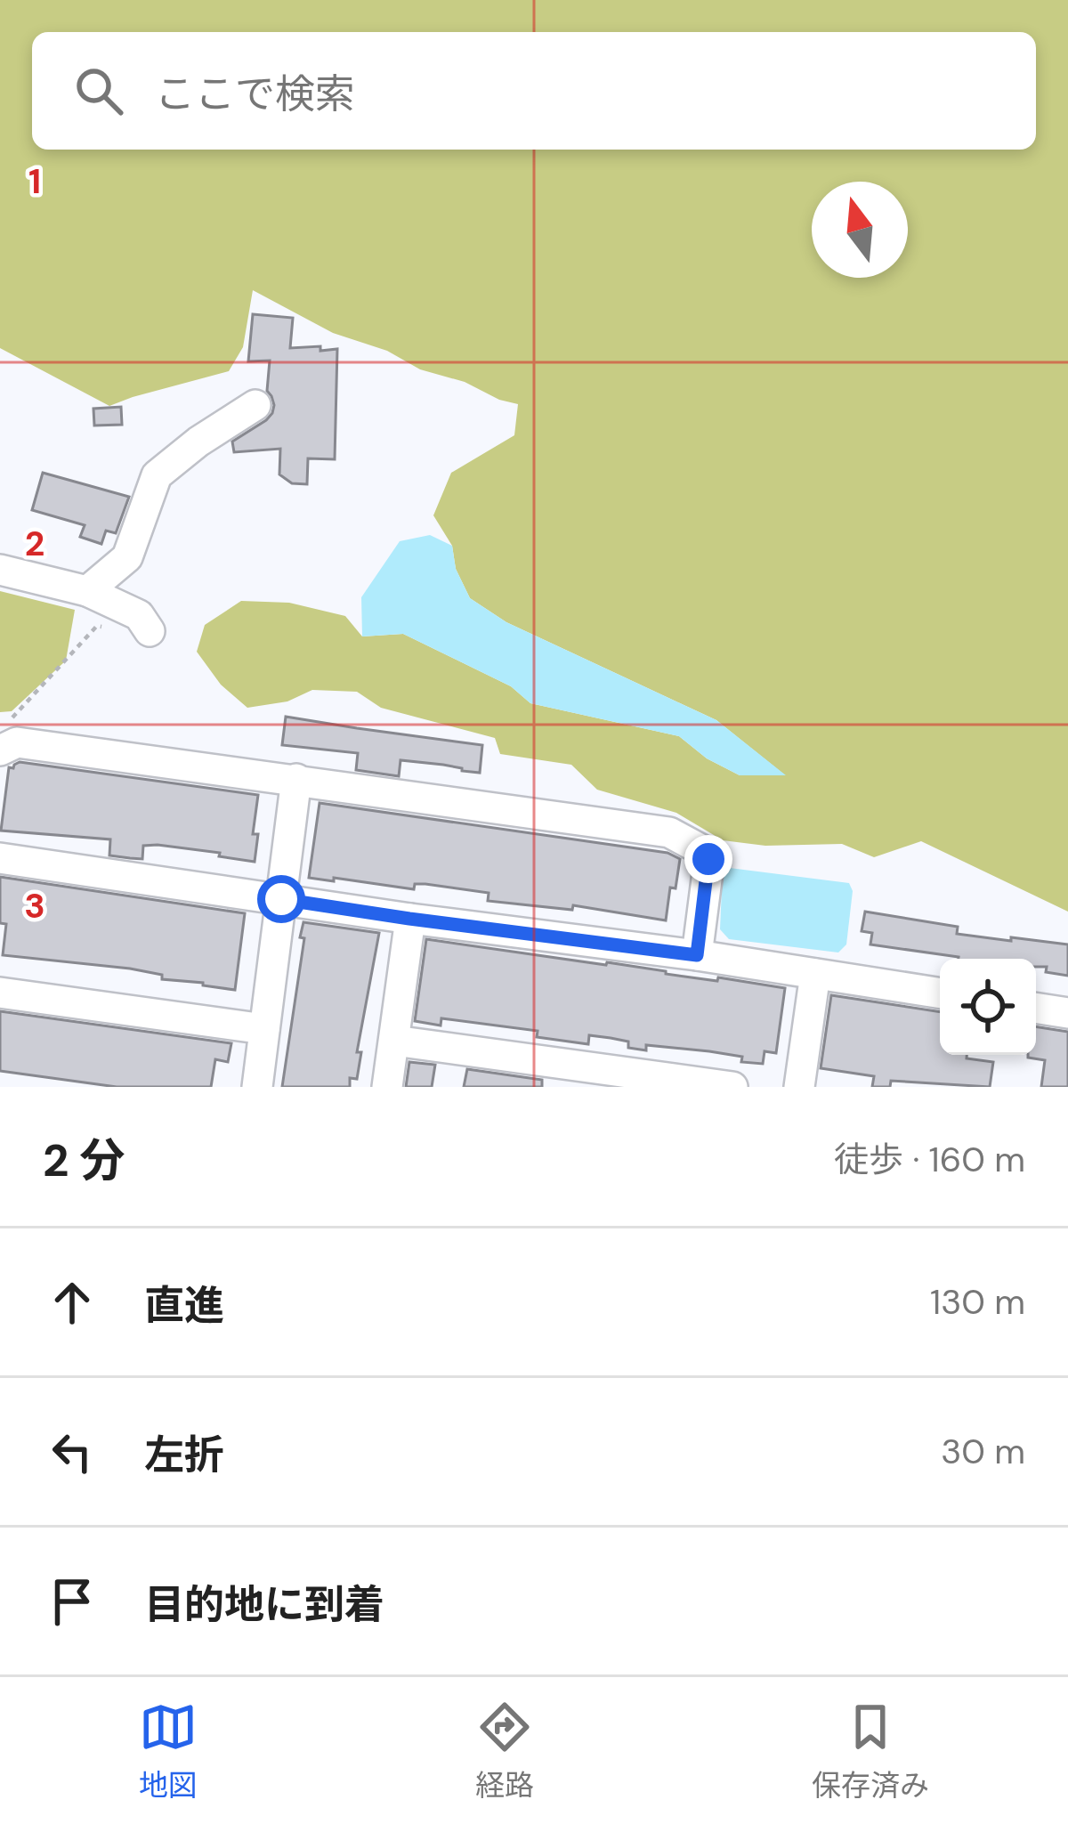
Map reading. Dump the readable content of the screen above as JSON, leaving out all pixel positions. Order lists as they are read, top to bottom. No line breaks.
{"north":"top","page":{"search":"ここで検索","heading":["2 分","徒歩 · 160 m"],"list":[["直進","130 m"],["左折","30 m"],"目的地に到着"],"nav":["地図","経路","保存済み"]},"grid":{"rows":["1","2","3"]}}
